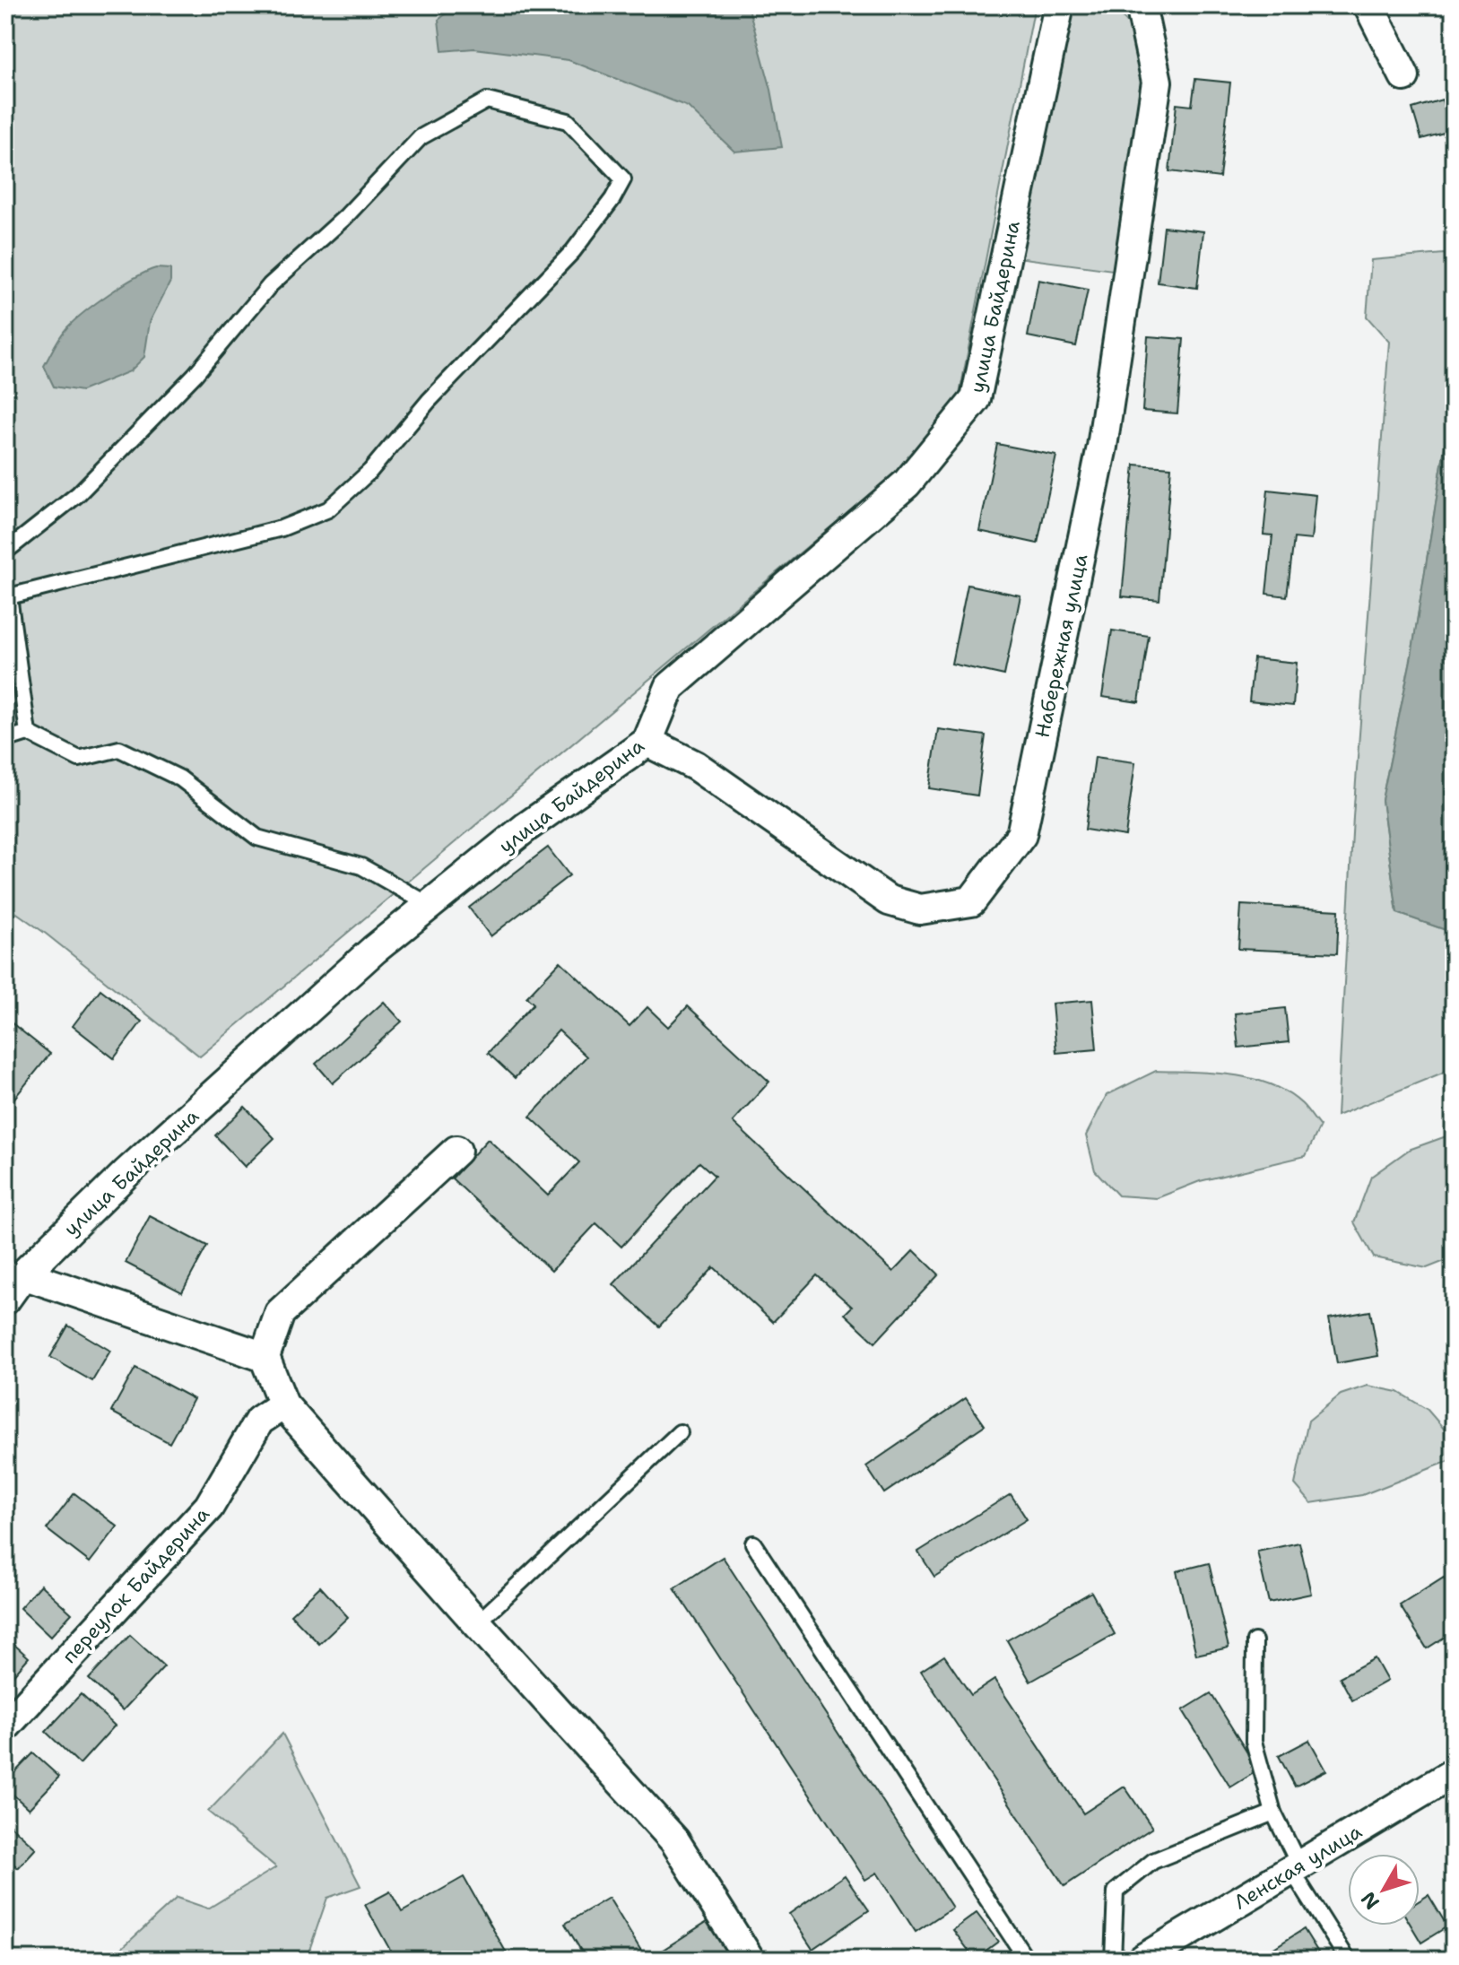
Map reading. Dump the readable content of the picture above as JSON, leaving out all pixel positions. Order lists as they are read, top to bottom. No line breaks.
{"streets":{"street":["улица Байдерина","Набережная улица","переулок Байдерина","Ленская улица"]},"crossings":[["улица Байдерина","Набережная улица"]],"north":"bottom left"}
